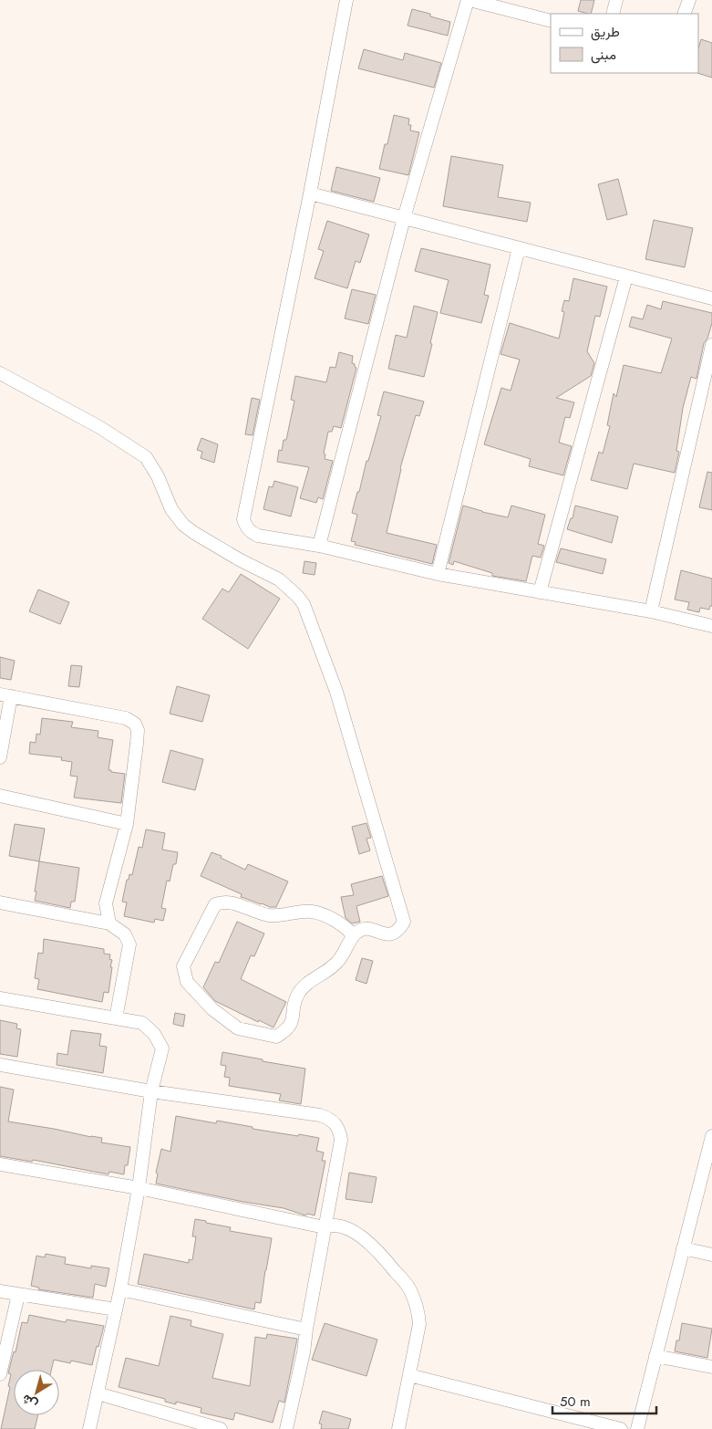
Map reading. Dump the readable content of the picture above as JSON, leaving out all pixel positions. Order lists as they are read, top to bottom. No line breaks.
{"legend":["طريق","مبنى"],"scale_bar":"50 m","north":"bottom left"}
